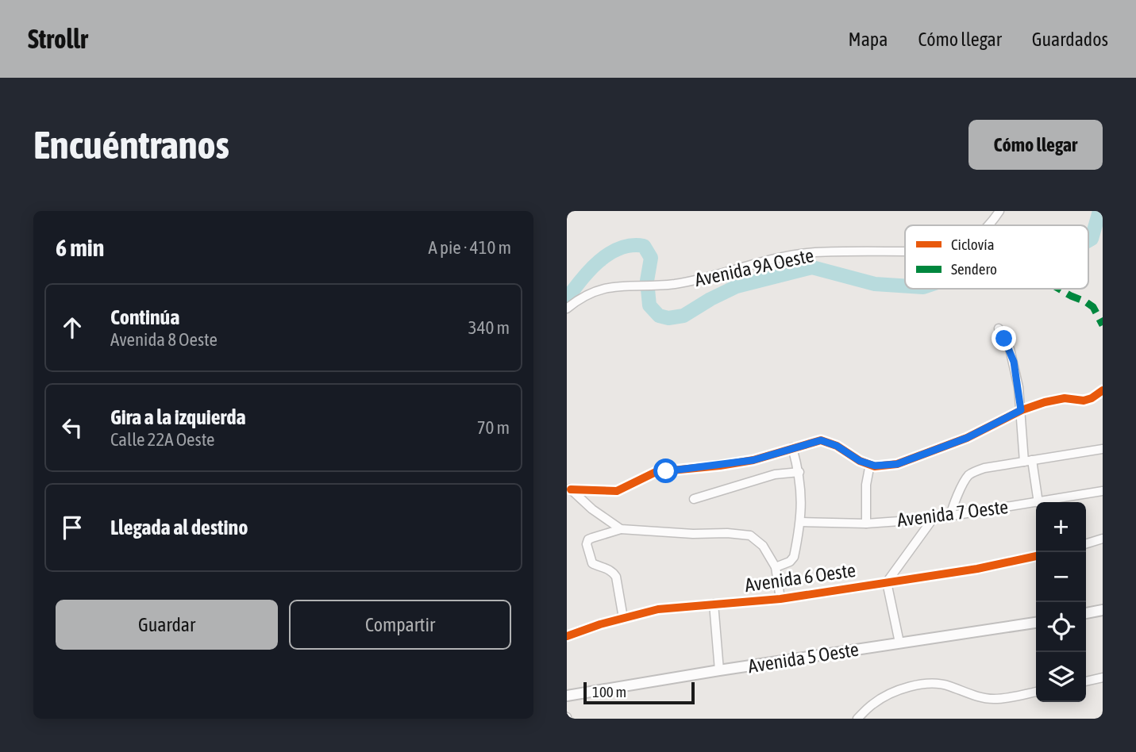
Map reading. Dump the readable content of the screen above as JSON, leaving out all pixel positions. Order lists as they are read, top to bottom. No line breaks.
{"streets":{"street":["Avenida 9A Oeste","Avenida 7 Oeste","Avenida 6 Oeste","Avenida 5 Oeste"]},"legend":["Ciclovía","Sendero"],"scale_bar":"100 m","page":{"header":"Strollr","nav":["Mapa","Cómo llegar","Guardados"],"buttons":["Cómo llegar",["Guardar","Compartir"]],"title":"Encuéntranos","heading":["6 min","A pie · 410 m"],"list":[["Continúa","Avenida 8 Oeste","340 m"],["Gira a la izquierda","Calle 22A Oeste","70 m"],"Llegada al destino"],"map_buttons":["+","−"],"scale":"100 m"}}
